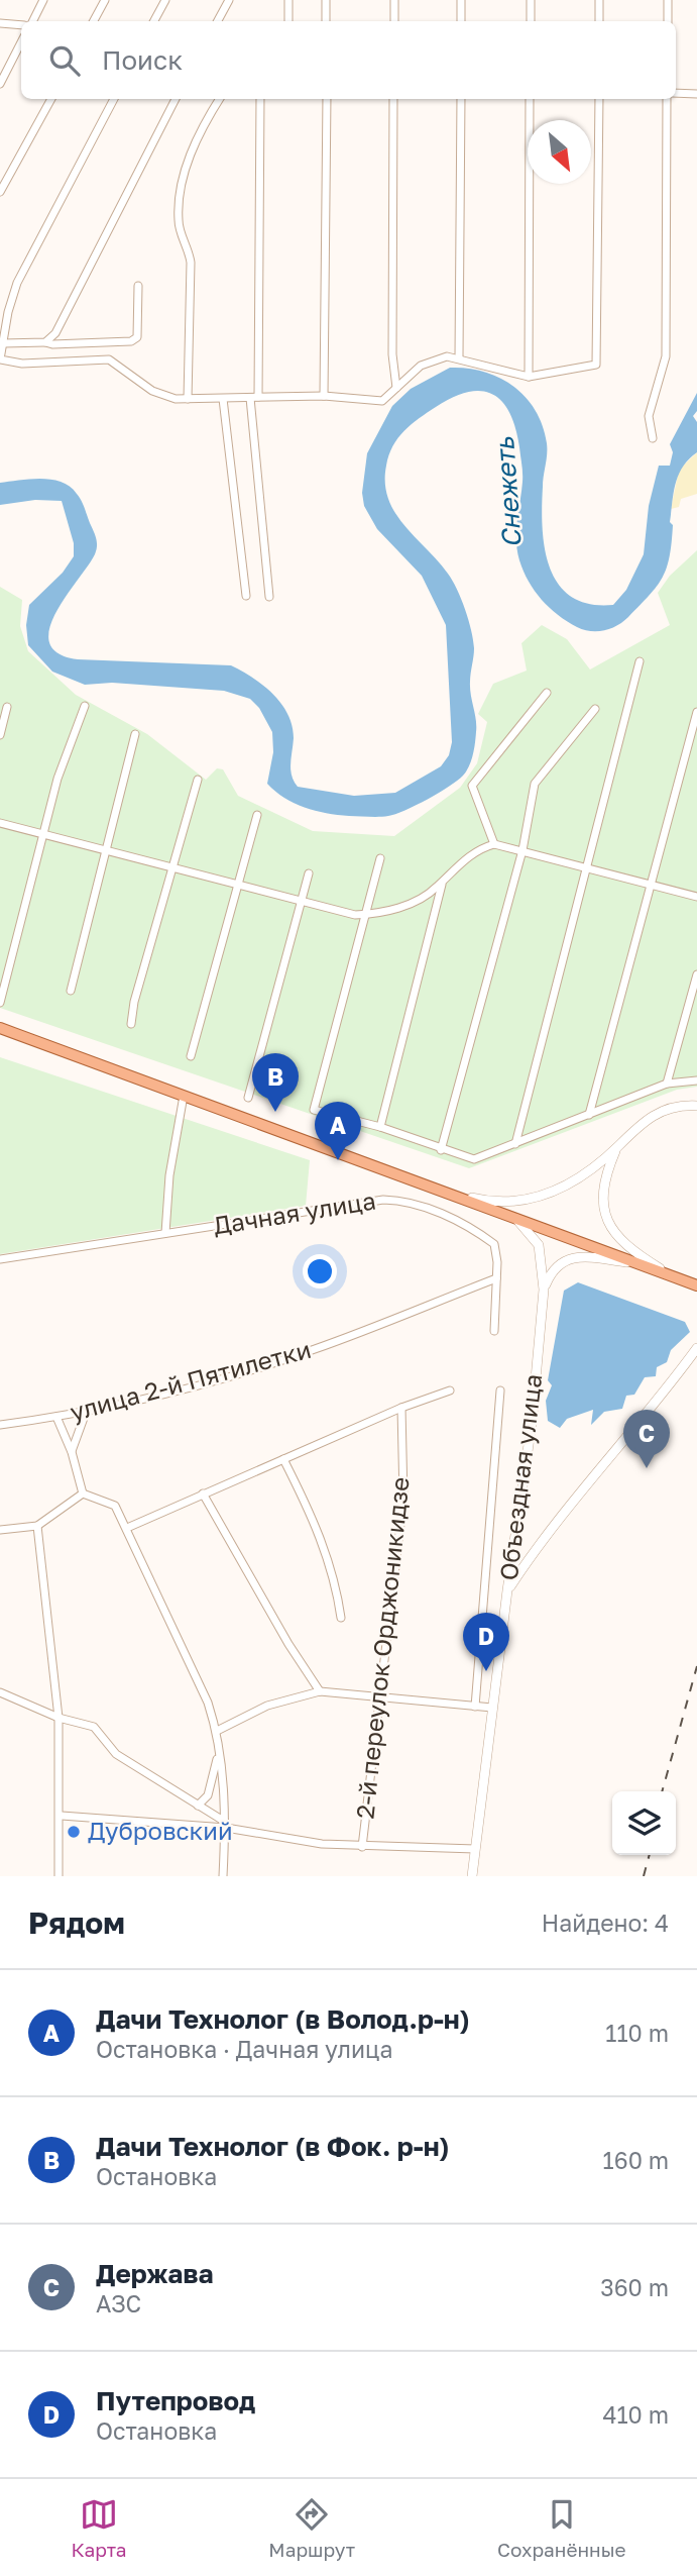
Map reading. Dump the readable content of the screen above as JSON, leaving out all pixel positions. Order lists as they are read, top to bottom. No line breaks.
{"streets":{"street":["Дачная улица","улица 2-й Пятилетки","Объездная улица","2-й переулок Орджоникидзе"]},"crossings":[["Дачная улица","улица 2-й Пятилетки"]],"water":["Снежеть"],"places":["Дубровский"],"north":"bottom right","page":{"search":"Поиск","pins":["B","A","C","D"],"heading":["Рядом","Найдено: 4"],"list":[{"mark":"A","name":"Дачи Технолог (в Волод.р-н)","note":"Остановка · Дачная улица","value":"110 m"},{"mark":"B","name":"Дачи Технолог (в Фок. р-н)","note":"Остановка","value":"160 m"},{"mark":"C","name":"Держава","note":"АЗС","value":"360 m"},{"mark":"D","name":"Путепровод","note":"Остановка","value":"410 m"}],"nav":["Карта","Маршрут","Сохранённые"]}}
